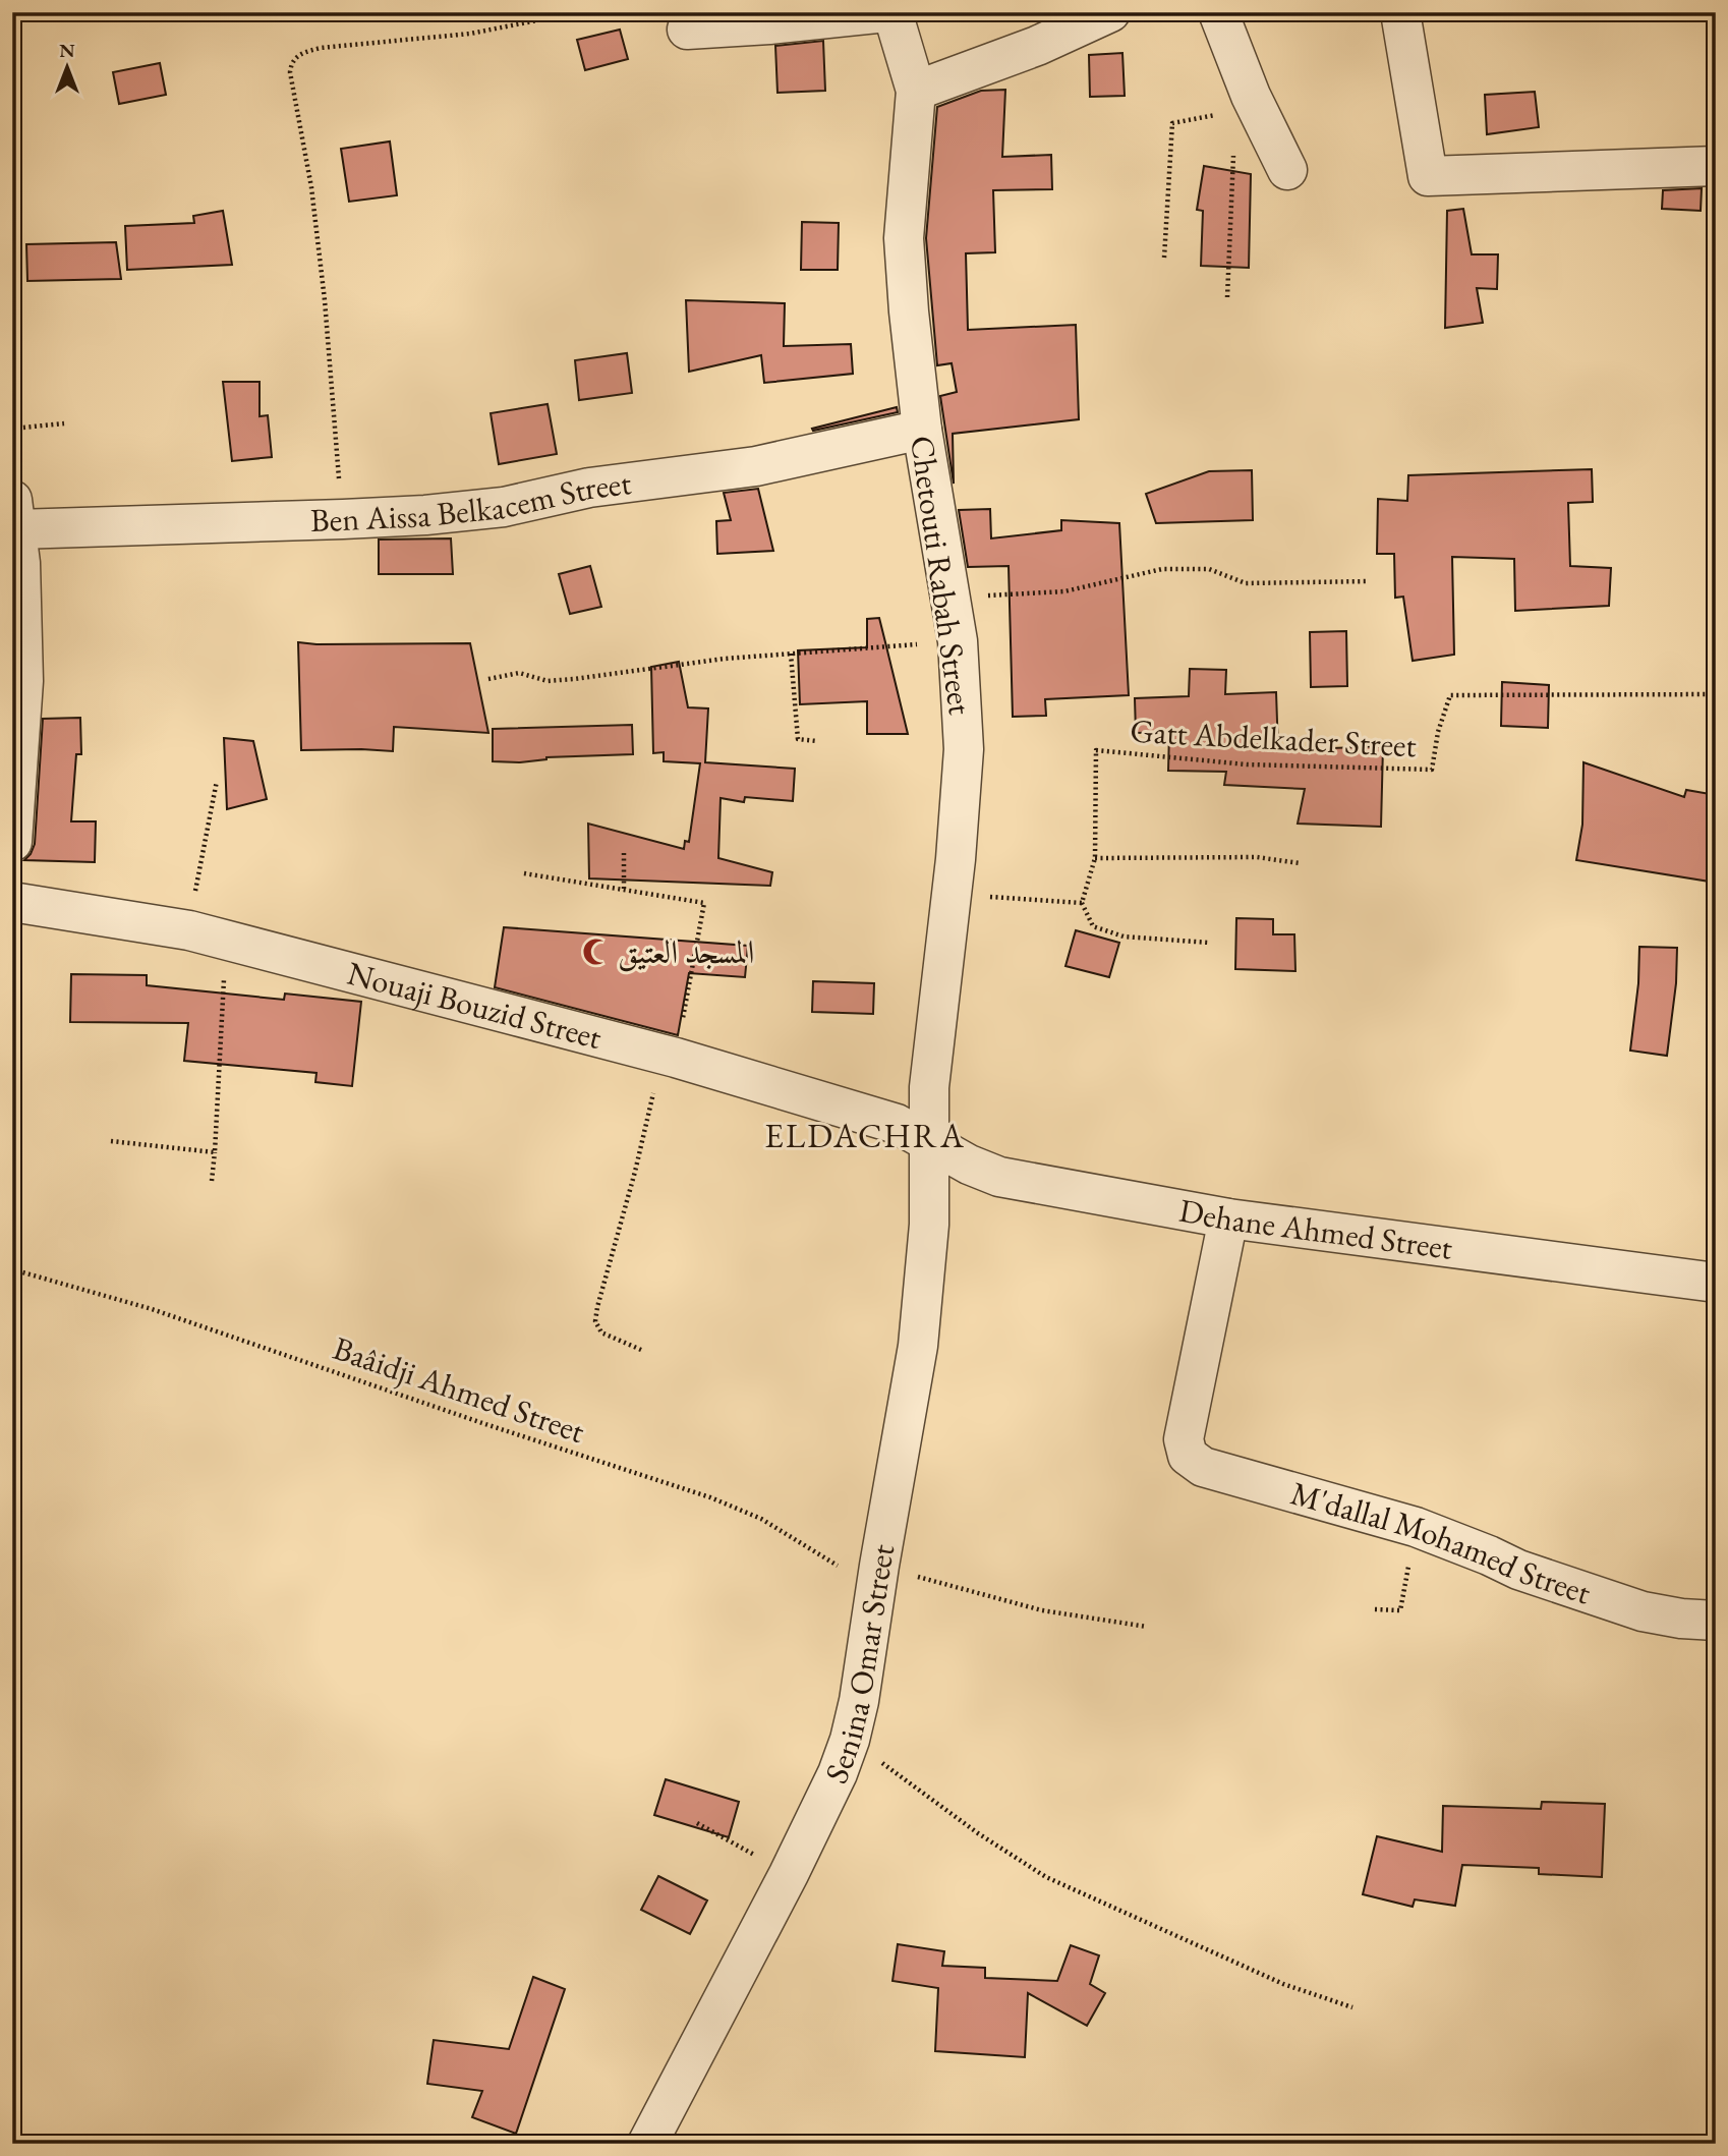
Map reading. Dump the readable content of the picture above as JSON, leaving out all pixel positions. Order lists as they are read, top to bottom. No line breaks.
{"streets":{"street":["Ben Aissa Belkacem Street","Chetouti Rabah Street","Nouaji Bouzid Street","Dehane Ahmed Street","M'dallal Mohamed Street","Senina Omar Street"],"path":["Gatt Abdelkader Street","Baâidji Ahmed Street"]},"crossings":[["Ben Aissa Belkacem Street","Chetouti Rabah Street"],["Chetouti Rabah Street","Nouaji Bouzid Street"],["Chetouti Rabah Street","Dehane Ahmed Street"],["Chetouti Rabah Street","Senina Omar Street"],["Nouaji Bouzid Street","Dehane Ahmed Street"],["Nouaji Bouzid Street","Senina Omar Street"],["Dehane Ahmed Street","M'dallal Mohamed Street"],["Dehane Ahmed Street","Senina Omar Street"],["Baâidji Ahmed Street","Senina Omar Street"]],"districts":["ELDACHRA"],"places":{"mosque":["المسجد العتيق"]},"north":"top"}
